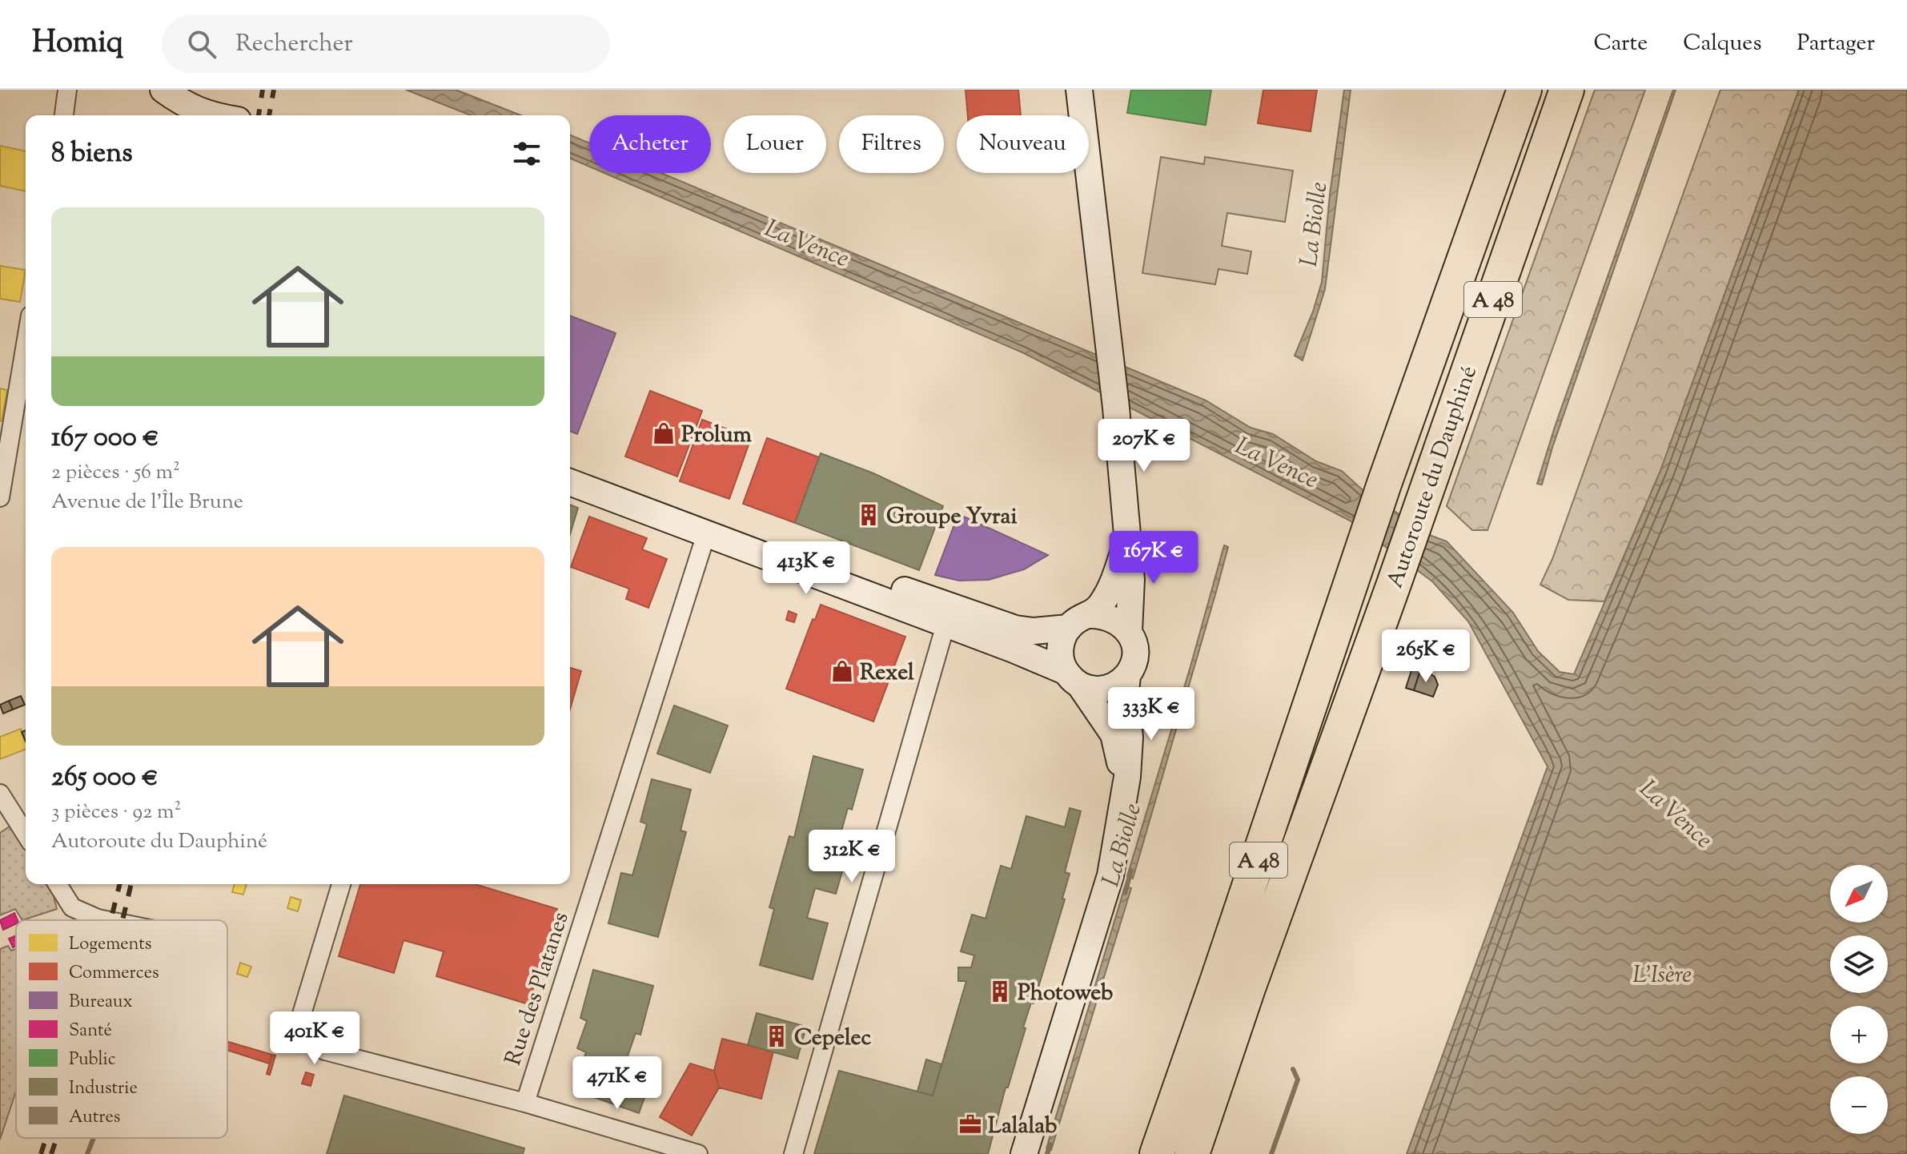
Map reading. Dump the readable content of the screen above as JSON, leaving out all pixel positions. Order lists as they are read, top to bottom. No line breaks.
{"streets":{"highway":["A 48","Autoroute du Dauphiné"],"street":["Rue des Platanes"]},"water":["La Biolle","La Vence","L'Isère"],"places":{"shop":["Prolum","Rexel"],"building":["Groupe Yvrai","Photoweb","Cepelec"],"office":["Lalalab"]},"legend":["Logements","Commerces","Bureaux","Santé","Public","Industrie","Autres"],"north":"bottom left","page":{"header":"Homiq","search":"Rechercher","nav":["Carte","Calques","Partager"],"chip":["Acheter","Louer","Filtres","Nouveau"],"heading":"8 biens","list":[{"name":"167 000 €","note":"2 pièces · 56 m² · Avenue de l'Île Brune"},{"name":"265 000 €","note":"3 pièces · 92 m² · Autoroute du Dauphiné"}],"price":["207K €","167K €","413K €","265K €","333K €","312K €","401K €","471K €"],"map_buttons":["+","−"]}}
